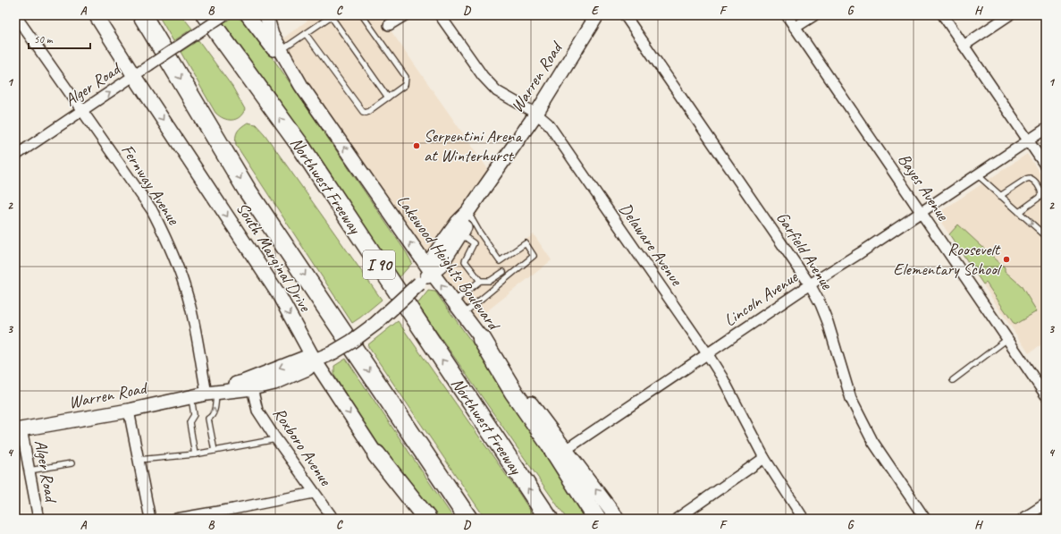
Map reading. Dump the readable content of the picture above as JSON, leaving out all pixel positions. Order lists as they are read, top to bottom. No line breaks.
{"streets":{"highway":["Northwest Freeway","I 90"],"main road":["Warren Road","South Marginal Drive","Lakewood Heights Boulevard"],"street":["Alger Road","Fernway Avenue","Bayes Avenue","Delaware Avenue","Garfield Avenue","Lincoln Avenue","Roxboro Avenue"]},"crossings":[["Warren Road","Alger Road"],["Warren Road","Fernway Avenue"],["Warren Road","Delaware Avenue"],["Warren Road","South Marginal Drive"],["Warren Road","Lakewood Heights Boulevard"],["Warren Road","Roxboro Avenue"],["Alger Road","Fernway Avenue"],["Alger Road","South Marginal Drive"],["Bayes Avenue","Lincoln Avenue"],["Delaware Avenue","Lincoln Avenue"],["Garfield Avenue","Lincoln Avenue"],["Lakewood Heights Boulevard","Lincoln Avenue"]],"one_way":["South Marginal Drive","Lakewood Heights Boulevard"],"places":["Serpentini Arena at Winterhurst","Roosevelt Elementary School"],"scale_bar":"50 m","grid":{"columns":["A","B","C","D","E","F","G","H"],"rows":["1","2","3","4"]}}
